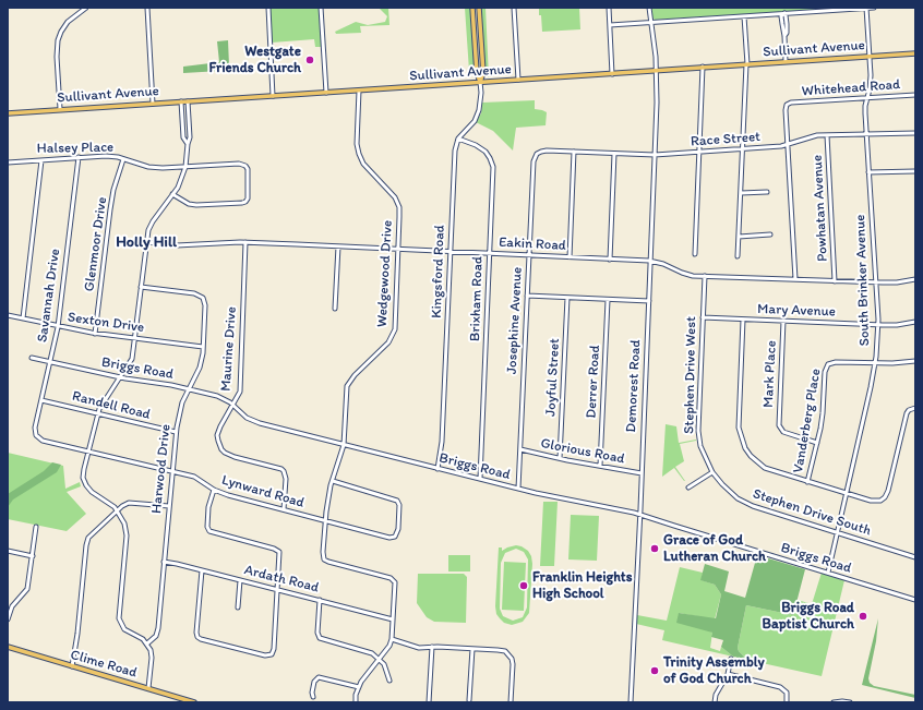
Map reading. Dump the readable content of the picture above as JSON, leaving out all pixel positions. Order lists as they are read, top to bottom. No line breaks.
{"streets":{"main road":["Sullivant Avenue","Clime Road"],"street":["Whitehead Road","Race Street","Halsey Place","Powhatan Avenue","Glenmoor Drive","Eakin Road","Kingsford Road","Wedgewood Drive","South Brinker Avenue","Savannah Drive","Brixham Road","Mary Avenue","Josephine Avenue","Sexton Drive","Maurine Drive","Briggs Road","Mark Place","Stephen Drive West","Joyful Street","Derrer Road","Demorest Road","Randell Road","Vanderberg Place","Glorious Road","Harwood Drive","Lynward Road","Stephen Drive South","Ardath Road"]},"crossings":[["Sullivant Avenue","Kingsford Road"],["Sullivant Avenue","Wedgewood Drive"],["Sullivant Avenue","South Brinker Avenue"],["Sullivant Avenue","Demorest Road"],["Whitehead Road","Race Street"],["Whitehead Road","South Brinker Avenue"],["Race Street","Powhatan Avenue"],["Race Street","South Brinker Avenue"],["Race Street","Josephine Avenue"],["Race Street","Demorest Road"],["Halsey Place","Glenmoor Drive"],["Halsey Place","Savannah Drive"],["Powhatan Avenue","Eakin Road"],["Glenmoor Drive","Sexton Drive"],["Eakin Road","Kingsford Road"],["Eakin Road","Wedgewood Drive"],["Eakin Road","South Brinker Avenue"],["Eakin Road","Brixham Road"],["Eakin Road","Josephine Avenue"],["Eakin Road","Maurine Drive"],["Eakin Road","Stephen Drive West"],["Eakin Road","Demorest Road"],["Kingsford Road","Brixham Road"],["Kingsford Road","Briggs Road"],["Wedgewood Drive","Briggs Road"],["Wedgewood Drive","Lynward Road"],["Wedgewood Drive","Ardath Road"],["South Brinker Avenue","Mary Avenue"],["South Brinker Avenue","Briggs Road"],["South Brinker Avenue","Vanderberg Place"],["South Brinker Avenue","Stephen Drive South"],["Savannah Drive","Sexton Drive"],["Savannah Drive","Briggs Road"],["Savannah Drive","Randell Road"],["Savannah Drive","Lynward Road"],["Brixham Road","Briggs Road"],["Mary Avenue","Mark Place"],["Mary Avenue","Stephen Drive West"],["Josephine Avenue","Briggs Road"],["Josephine Avenue","Glorious Road"],["Sexton Drive","Harwood Drive"],["Maurine Drive","Briggs Road"],["Maurine Drive","Lynward Road"],["Briggs Road","Demorest Road"],["Briggs Road","Harwood Drive"],["Mark Place","Vanderberg Place"],["Stephen Drive West","Stephen Drive South"],["Joyful Street","Glorious Road"],["Derrer Road","Glorious Road"],["Demorest Road","Glorious Road"],["Randell Road","Harwood Drive"],["Harwood Drive","Lynward Road"],["Harwood Drive","Ardath Road"]],"districts":["Holly Hill"],"places":["Westgate Friends Church","Grace of God Lutheran Church","Franklin Heights High School","Briggs Road Baptist Church","Trinity Assembly of God Church"]}
